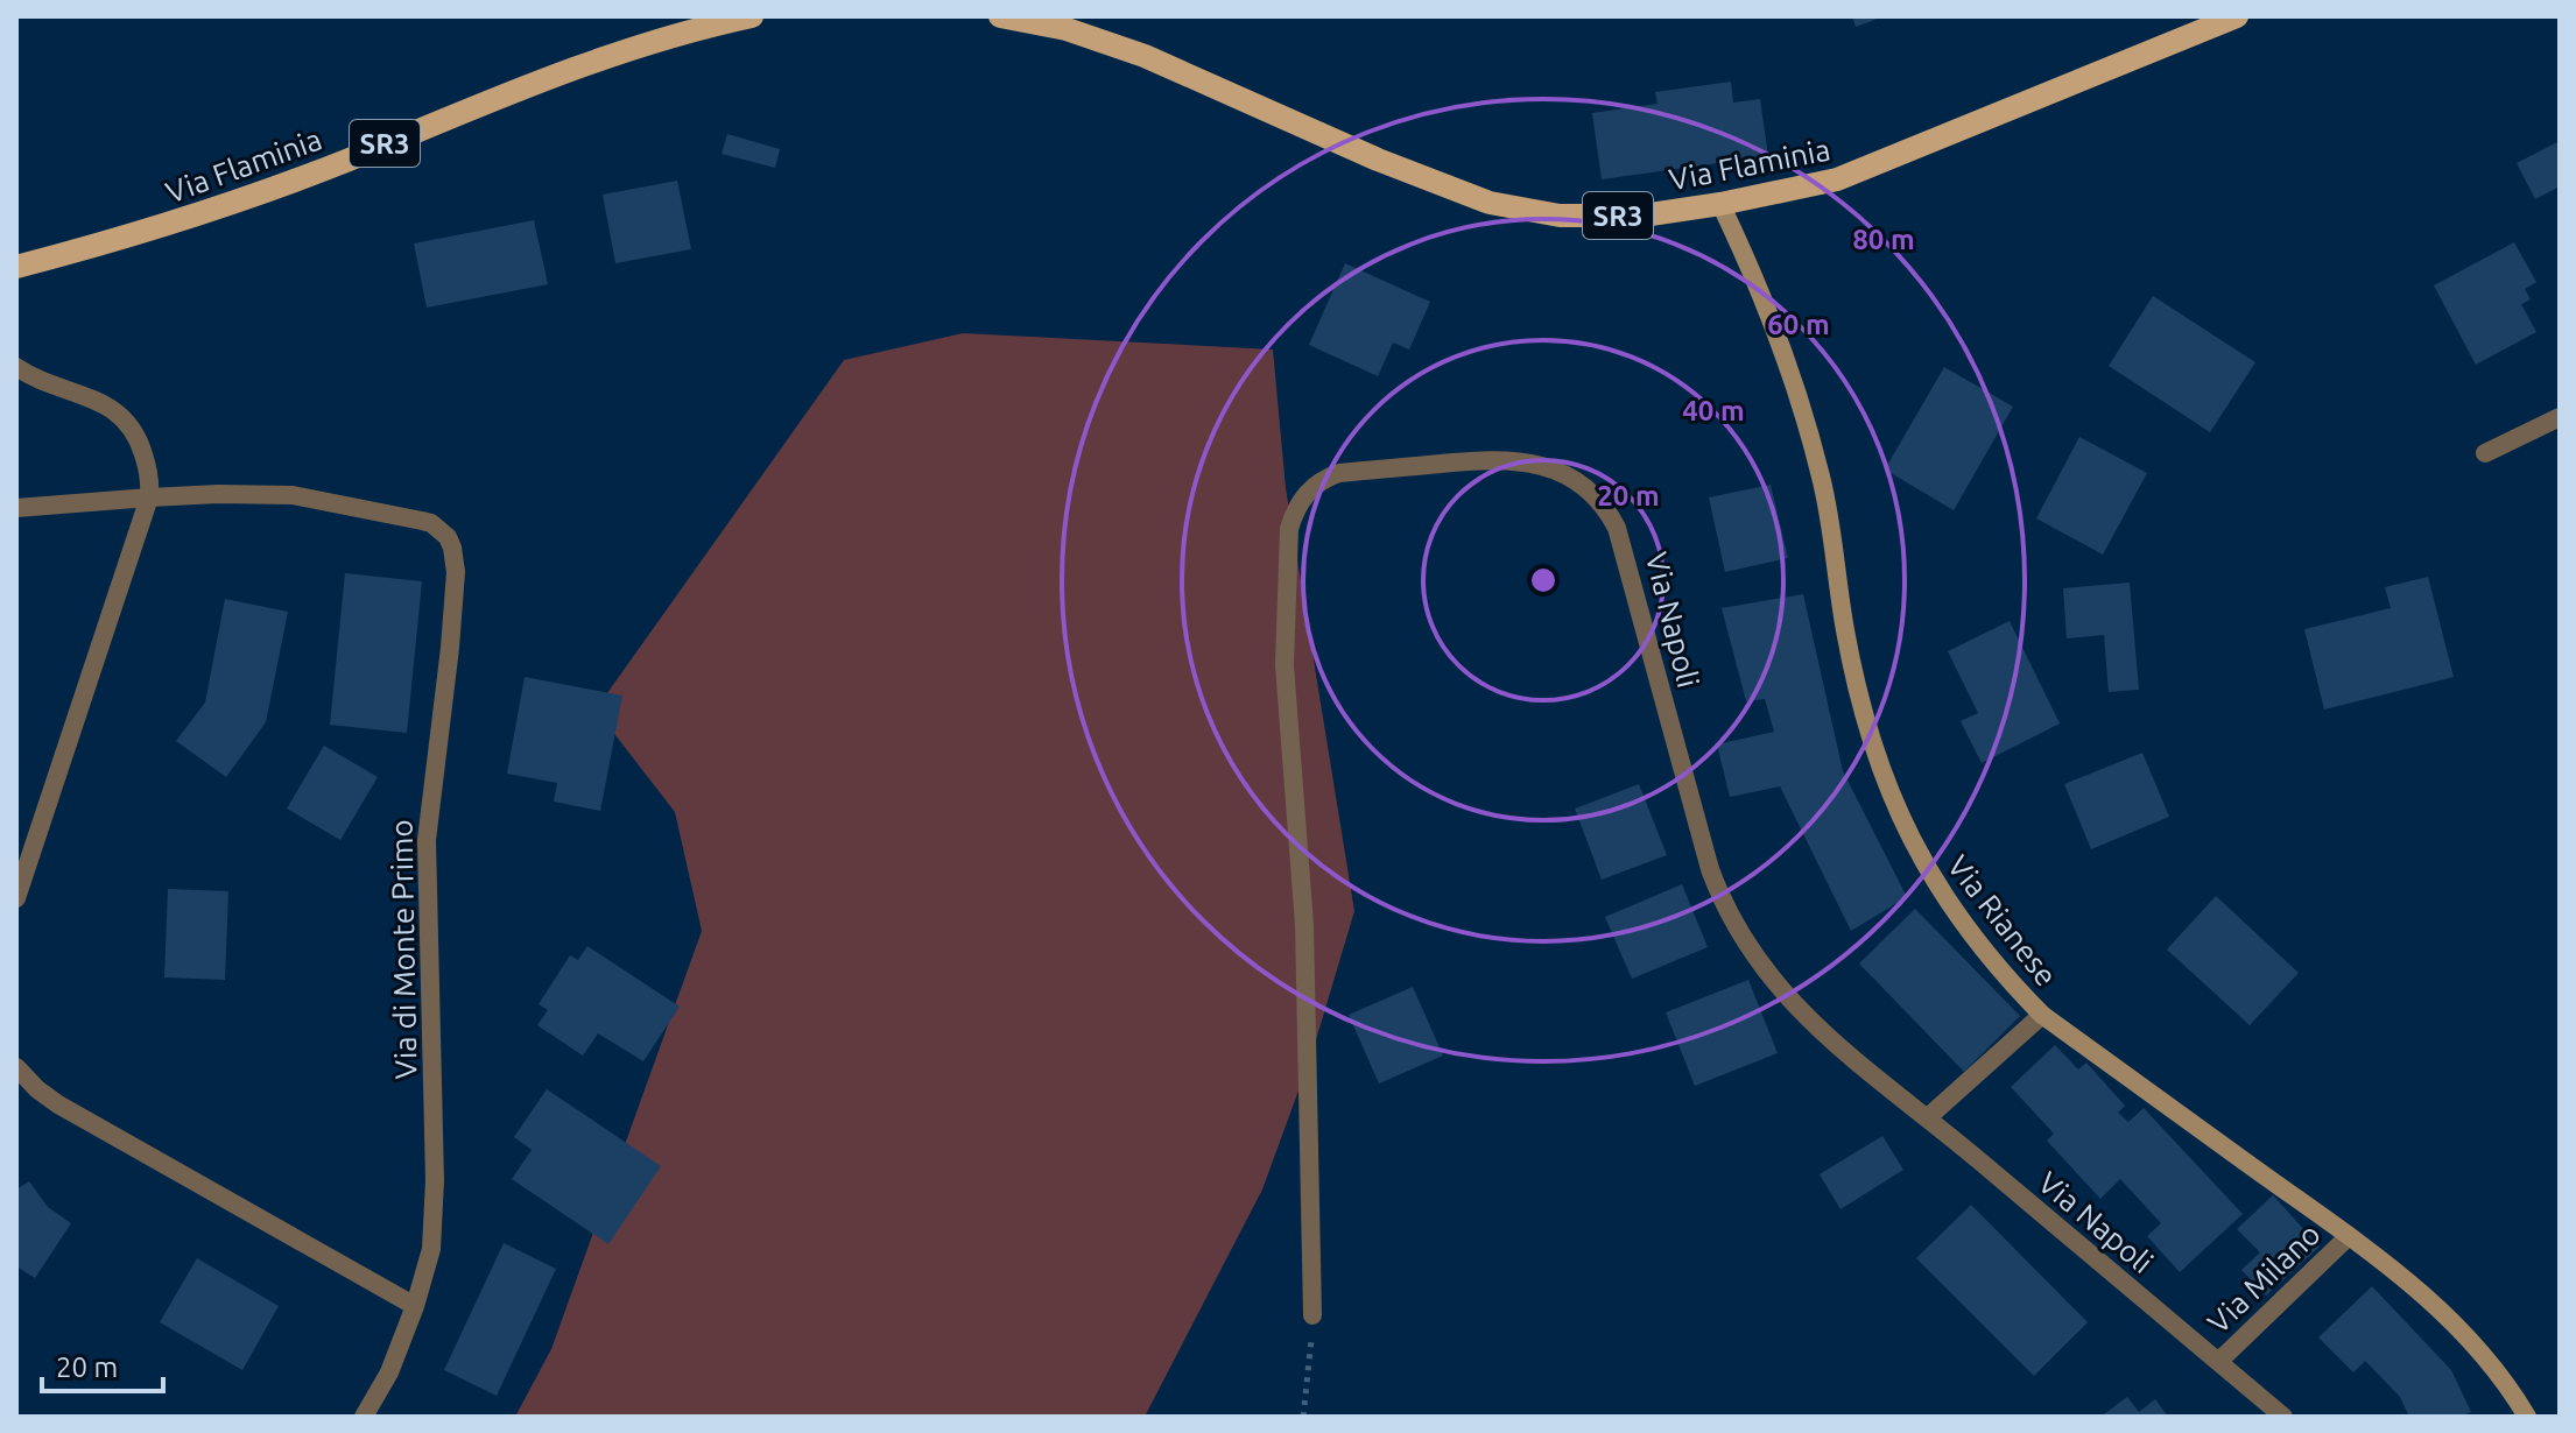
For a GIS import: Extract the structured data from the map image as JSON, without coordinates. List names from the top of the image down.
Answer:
{
  "streets": {
    "main road": ["SR3", "Via Flaminia", "Via Rianese"],
    "street": ["Via Napoli", "Via di Monte Primo", "Via Milano"]
  },
  "crossings": [
    ["Via Flaminia", "Via Rianese"],
    ["Via Napoli", "Via Milano"],
    ["Via Rianese", "Via Milano"]
  ],
  "scale_bar": "20 m",
  "rings": [
    "80 m",
    "60 m",
    "40 m",
    "20 m"
  ]
}
